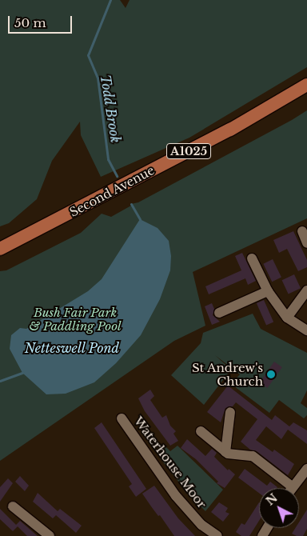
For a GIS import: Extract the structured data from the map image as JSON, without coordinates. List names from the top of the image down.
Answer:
{
  "streets": {
    "main road": ["A1025", "Second Avenue"],
    "street": ["Waterhouse Moor"]
  },
  "water": ["Todd Brook", "Netteswell Pond"],
  "parks": ["Bush Fair Park & Paddling Pool"],
  "places": ["St Andrew's Church"],
  "scale_bar": "50 m",
  "north": "top left"
}
